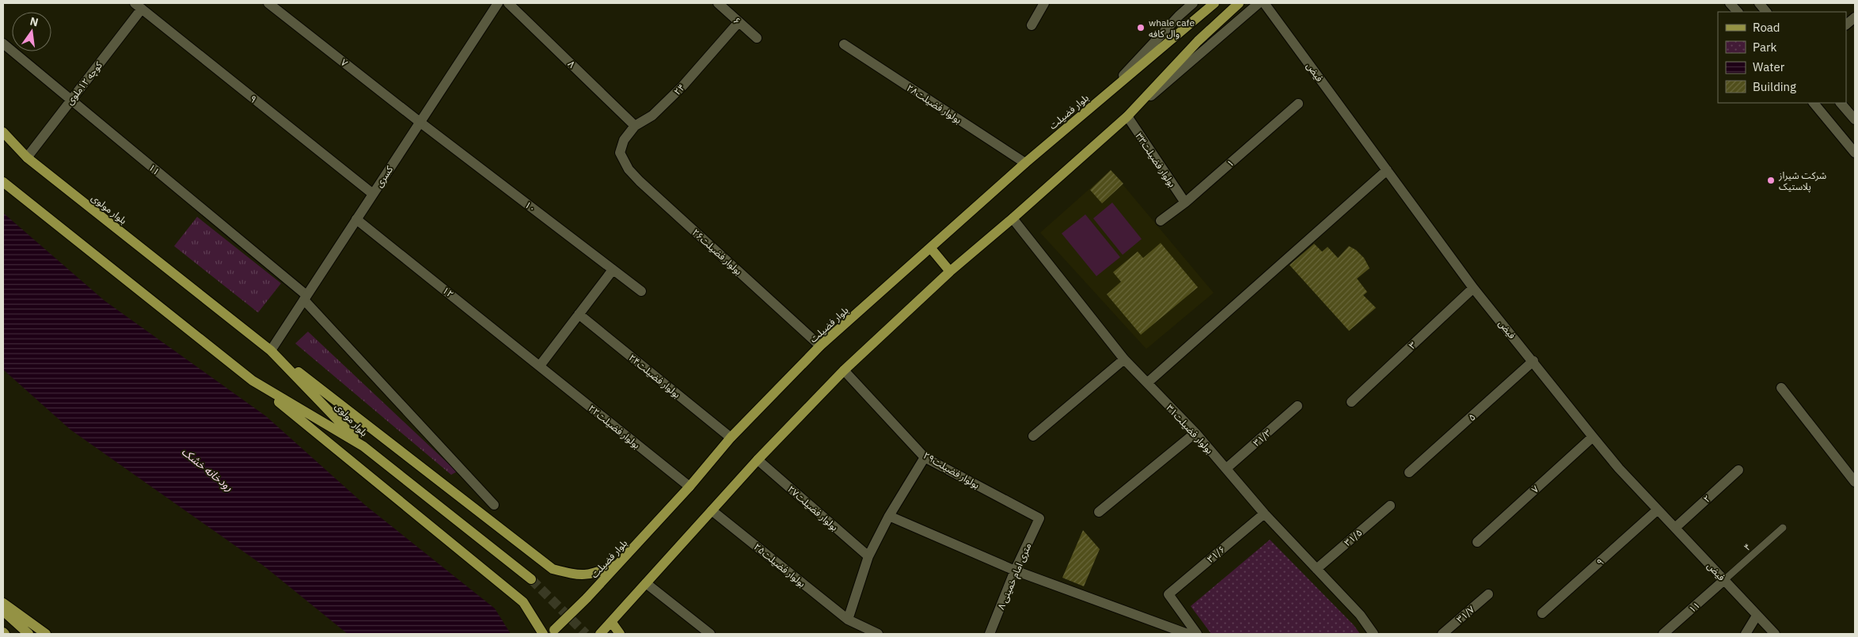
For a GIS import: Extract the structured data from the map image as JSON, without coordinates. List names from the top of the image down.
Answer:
{
  "streets": {
    "main road": ["بلوار فضیلت", "بلوار مولوی"],
    "street": [
      "۶",
      "۷",
      "۸",
      "فیض",
      "کوچه ۱۲ملوی",
      "۲۴",
      "۹",
      "بولوار فضیلت۲۸",
      "بولوار فضیلت۳۳",
      "۱",
      "۱۱",
      "کسری",
      "۱۰",
      "بولوار فضیلت۲۶",
      "۱۲",
      "۳",
      "بولوار فضیلت۲۴",
      "۵",
      "بولوار فضیلت۲۲",
      "بولوار فضیلت۳۱",
      "۳۱/۳",
      "بولوار فضیلت۲۹",
      "۲",
      "بولوار فضیلت۲۷",
      "۳۱/۵",
      "۳۱/۶",
      "بولوار فضیلت۲۵",
      "۸ متری امام خمینی",
      "۳۱/۷"
    ],
    "lane": ["۴"]
  },
  "crossings": [
    ["۶", "۲۴"],
    ["۷", "فیض"],
    ["۷", "کسری"],
    ["۷", "۱۰"],
    ["۸", "۲۴"],
    ["فیض", "۹"],
    ["فیض", "۱۱"],
    ["فیض", "۳"],
    ["فیض", "۵"],
    ["فیض", "۲"],
    ["فیض", "۴"],
    ["کوچه ۱۲ملوی", "۹"],
    ["کوچه ۱۲ملوی", "۱۱"],
    ["کوچه ۱۲ملوی", "بلوار مولوی"],
    ["۲۴", "بولوار فضیلت۲۶"],
    ["۹", "کسری"],
    ["بولوار فضیلت۲۸", "بلوار فضیلت"],
    ["بلوار فضیلت", "بولوار فضیلت۲۶"],
    ["بلوار فضیلت", "بولوار فضیلت۲۴"],
    ["بلوار فضیلت", "بولوار فضیلت۲۲"],
    ["بولوار فضیلت۳۳", "۱"],
    ["۱۱", "کسری"],
    ["۱۱", "۴"],
    ["کسری", "۱۰"],
    ["کسری", "بلوار مولوی"],
    ["کسری", "۱۲"],
    ["۱۲", "بولوار فضیلت۲۲"],
    ["بولوار فضیلت۳۱", "۳۱/۳"],
    ["بولوار فضیلت۳۱", "۳۱/۵"],
    ["بولوار فضیلت۳۱", "۳۱/۶"],
    ["بولوار فضیلت۲۹", "۸ متری امام خمینی"]
  ],
  "water": ["رودخانه خشک"],
  "places": ["whale cafe وال کافه", "شرکت شیراز پلاستیک"],
  "legend": [
    "Road",
    "Park",
    "Water",
    "Building"
  ],
  "north": "top"
}
